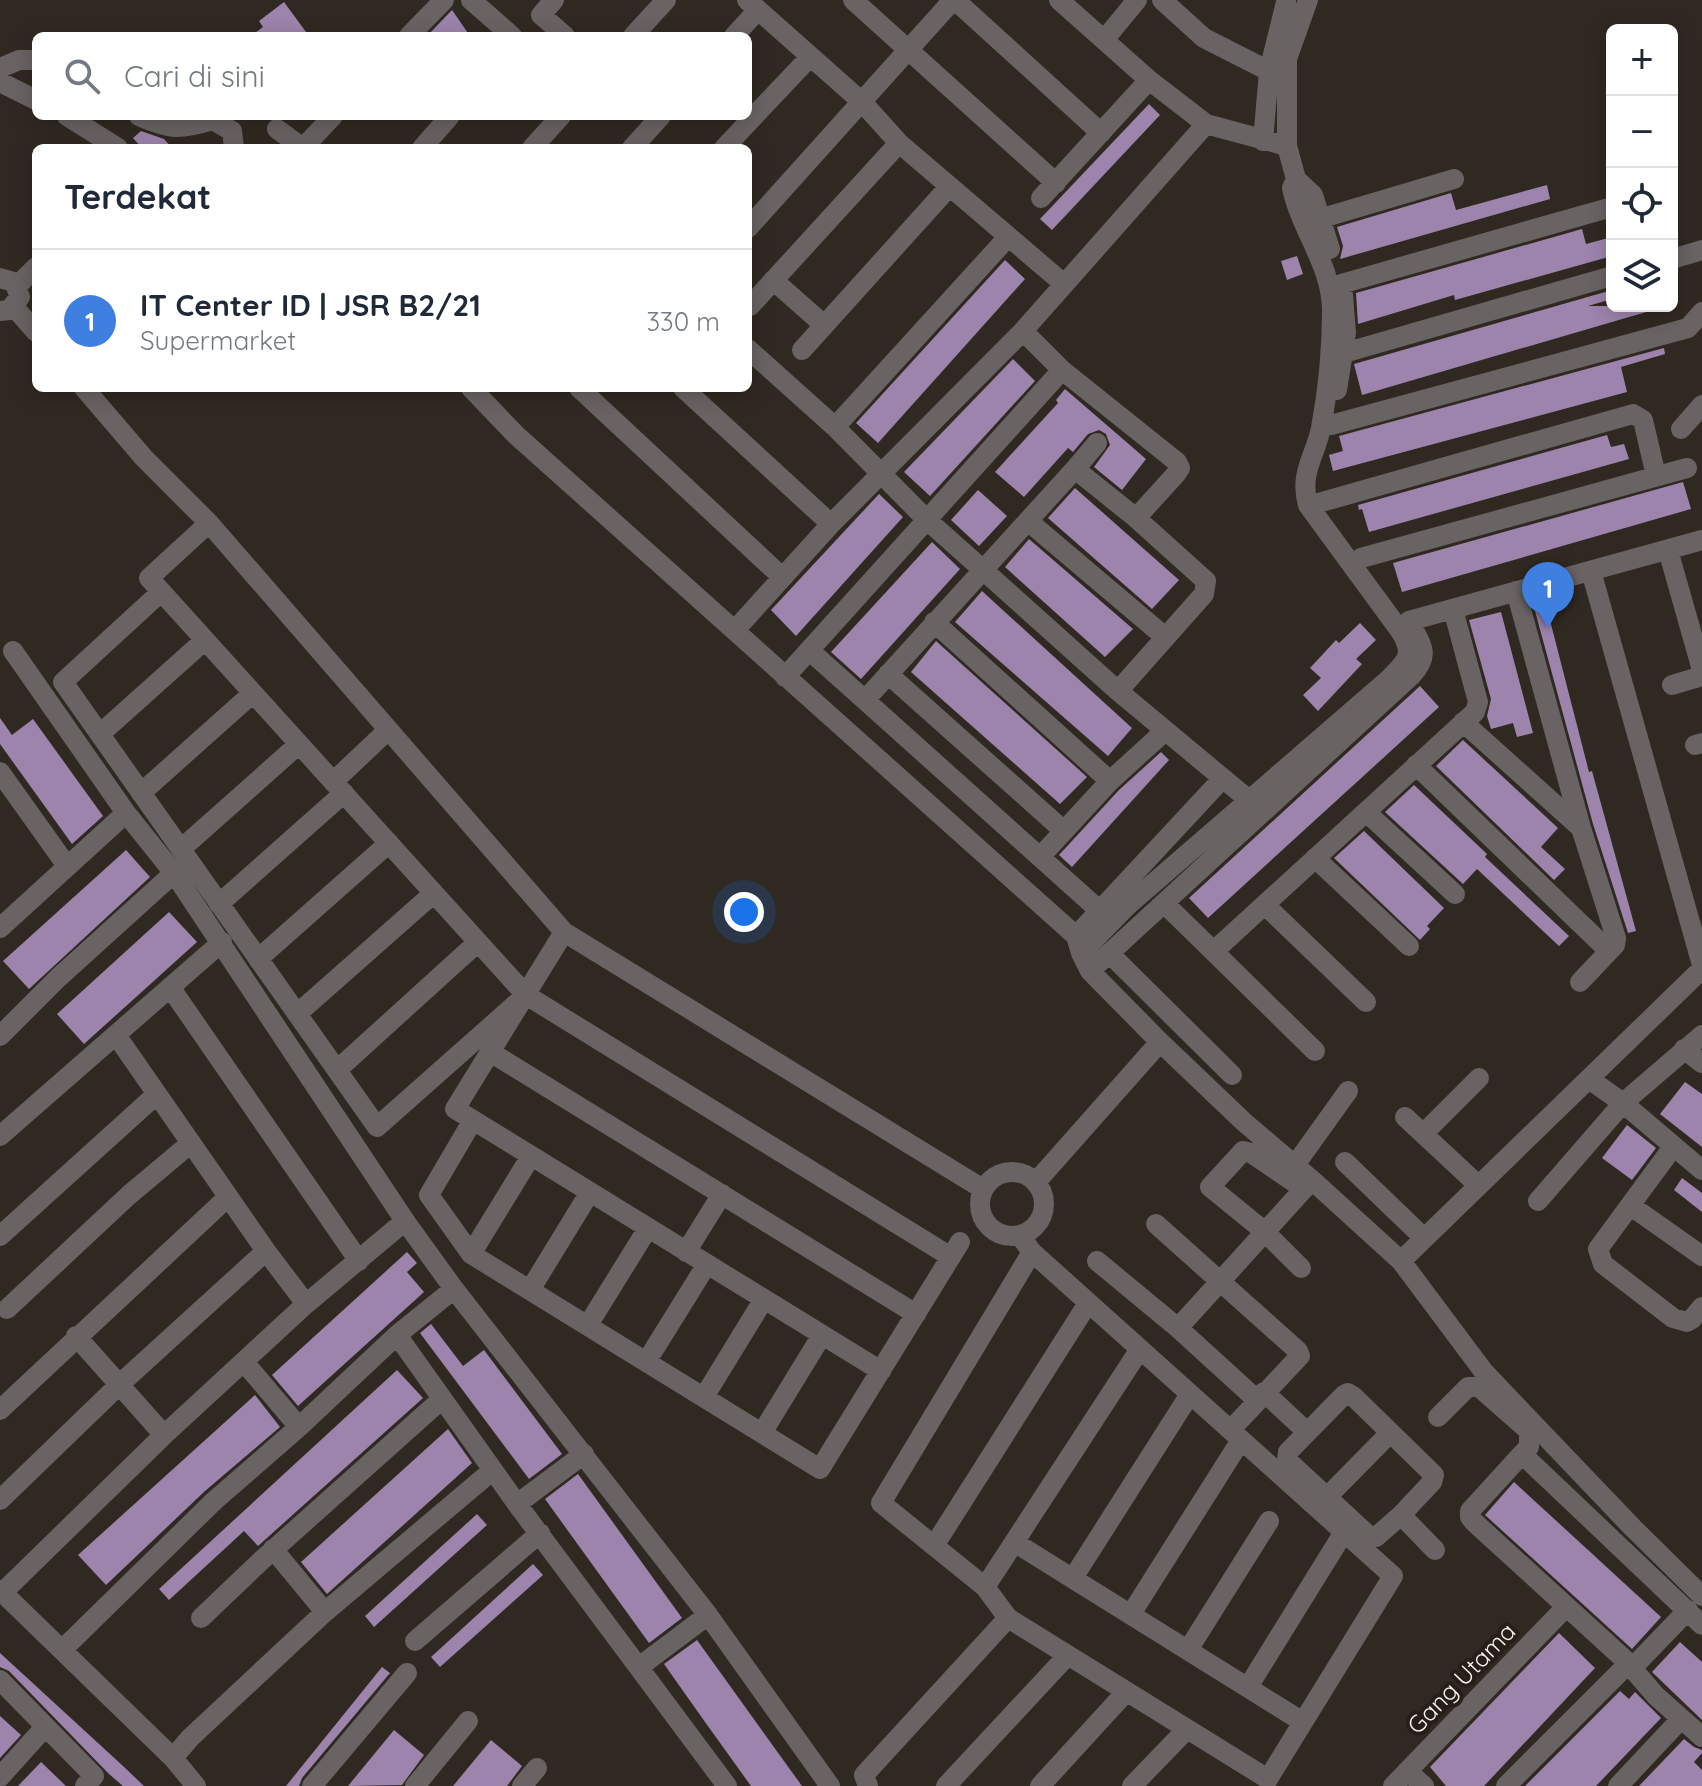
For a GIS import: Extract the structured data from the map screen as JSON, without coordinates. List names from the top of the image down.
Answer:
{
  "streets": {
    "street": ["Gang Utama"]
  },
  "page": {
    "map_buttons": ["+", "−"],
    "search": "Cari di sini",
    "heading": "Terdekat",
    "list": [
      {
        "mark": "1",
        "name": "IT Center ID | JSR B2/21",
        "note": "Supermarket",
        "value": "330 m"
      }
    ],
    "pins": "1"
  }
}
